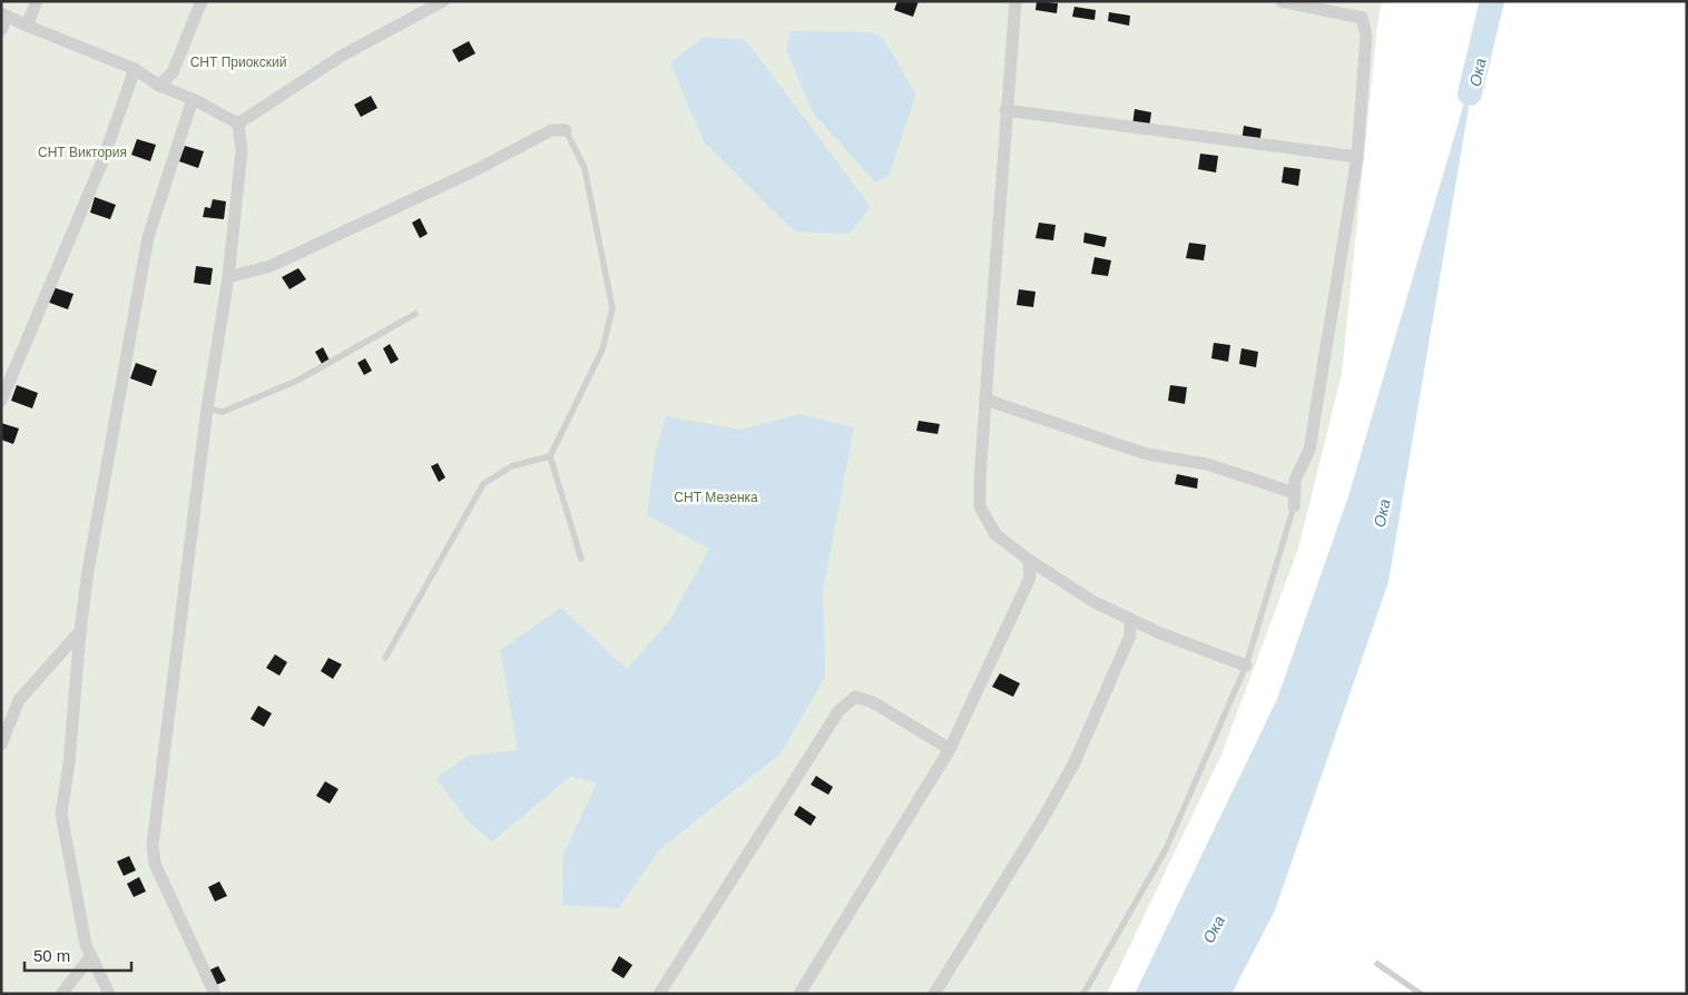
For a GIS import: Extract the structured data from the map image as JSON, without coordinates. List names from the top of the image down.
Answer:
{
  "water": ["Ока"],
  "parks": ["СНТ Приокский", "СНТ Виктория", "СНТ Мезенка"],
  "scale_bar": "50 m"
}
